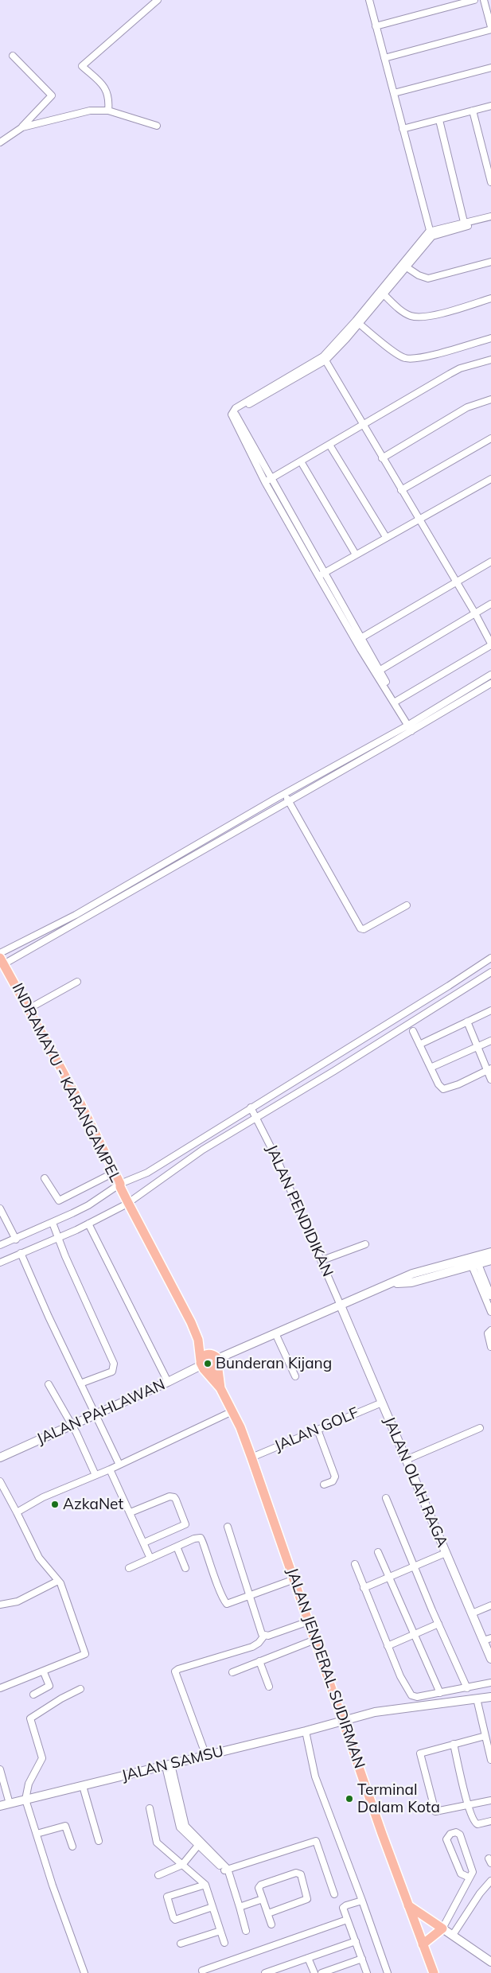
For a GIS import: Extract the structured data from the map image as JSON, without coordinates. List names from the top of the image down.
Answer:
{
  "streets": {
    "main road": ["INDRAMAYU - KARANGAMPEL", "JALAN JENDERAL SUDIRMAN"],
    "street": [
      "JALAN PENDIDIKAN",
      "JALAN PAHLAWAN",
      "JALAN GOLF",
      "JALAN OLAH RAGA",
      "JALAN SAMSU"
    ]
  },
  "crossings": [
    ["JALAN PENDIDIKAN", "JALAN OLAH RAGA"],
    ["JALAN GOLF", "JALAN OLAH RAGA"],
    ["JALAN GOLF", "JALAN JENDERAL SUDIRMAN"],
    ["JALAN JENDERAL SUDIRMAN", "JALAN SAMSU"]
  ],
  "places": ["Bunderan Kijang", "AzkaNet", "Terminal Dalam Kota"]
}
